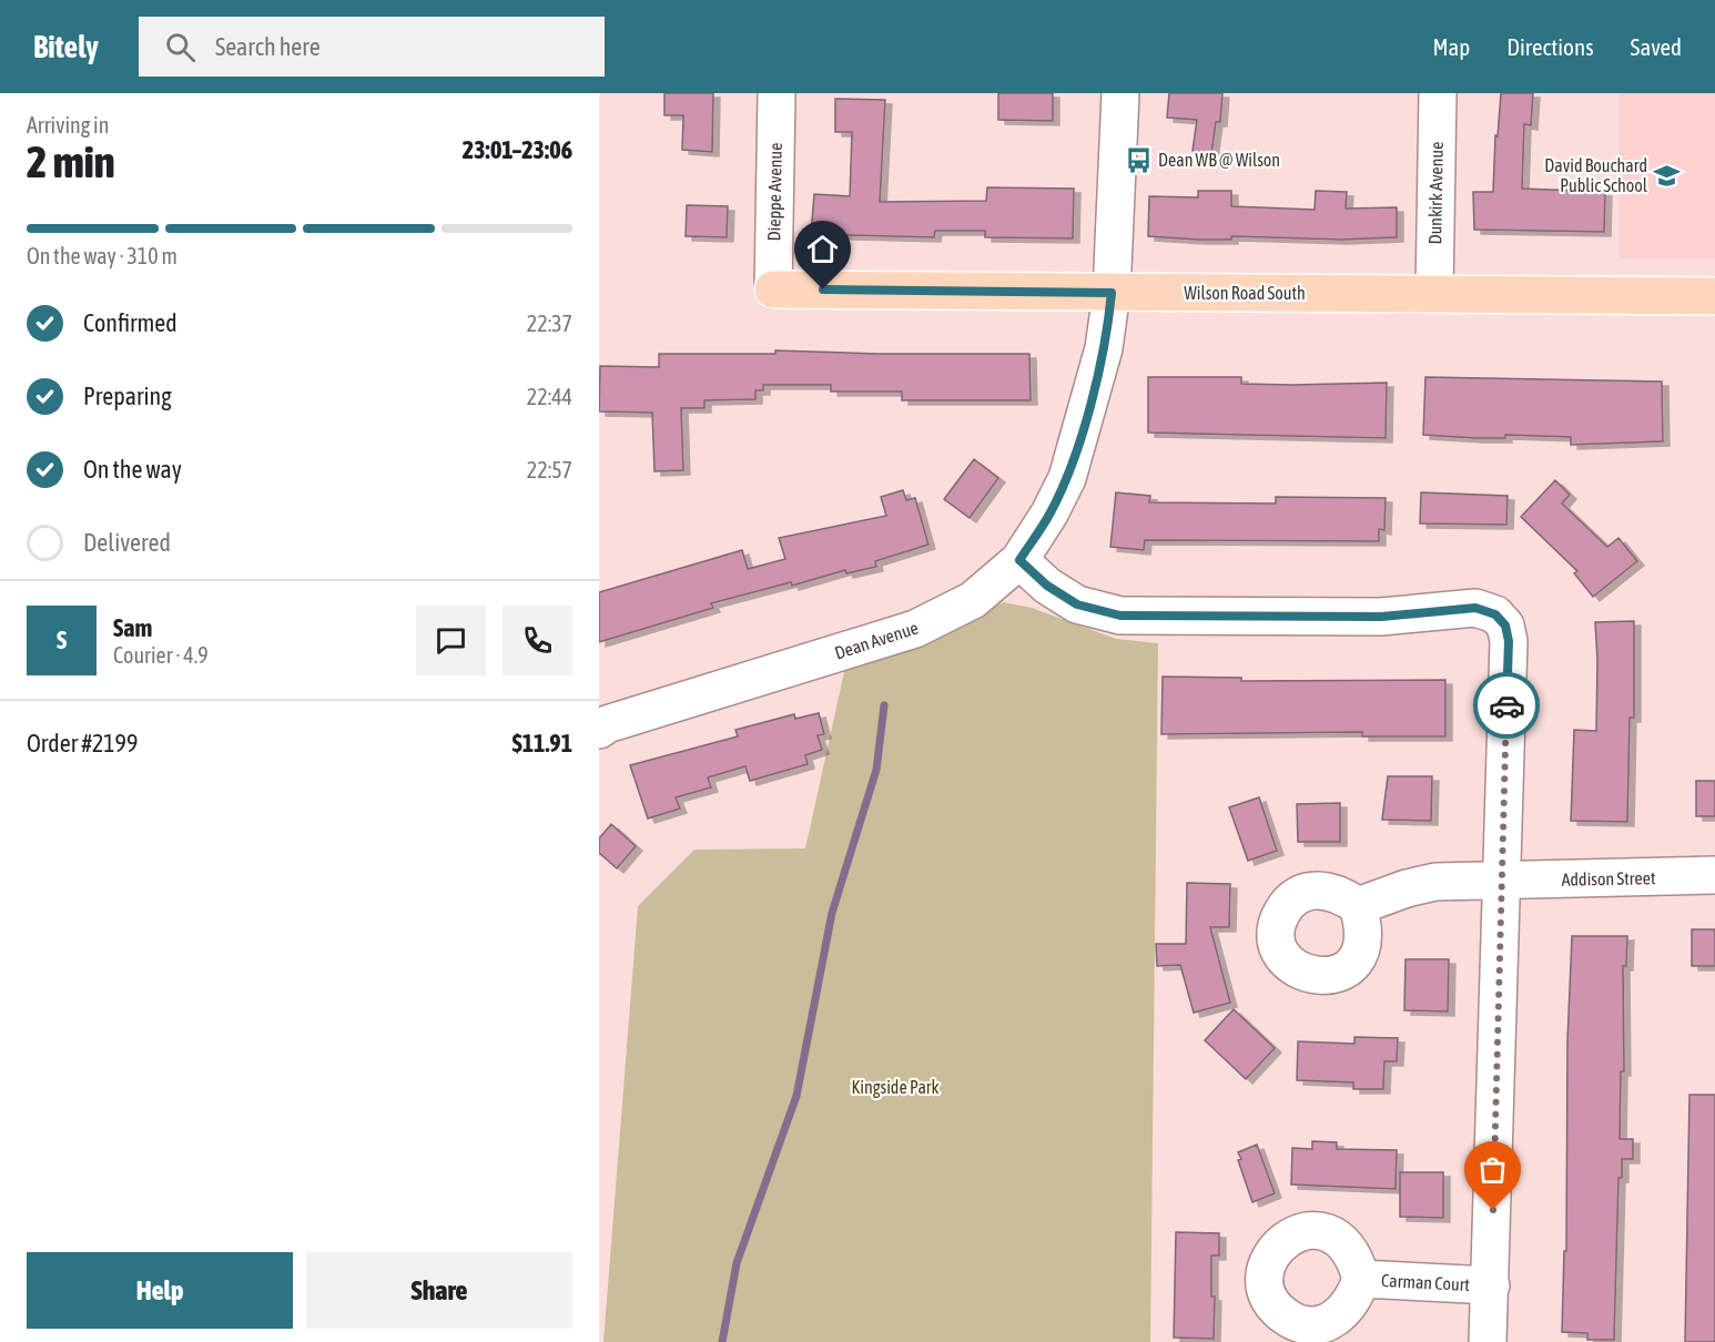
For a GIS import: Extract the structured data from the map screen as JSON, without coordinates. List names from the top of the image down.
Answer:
{
  "streets": {
    "main road": ["Wilson Road South"],
    "street": [
      "Dieppe Avenue",
      "Dunkirk Avenue",
      "Dean Avenue",
      "Addison Street",
      "Carman Court"
    ]
  },
  "crossings": [
    ["Dieppe Avenue", "Wilson Road South"],
    ["Dunkirk Avenue", "Wilson Road South"],
    ["Wilson Road South", "Dean Avenue"]
  ],
  "parks": ["Kingside Park"],
  "places": {
    "bus stop": ["Dean WB @ Wilson"],
    "school or university": ["David Bouchard Public School"]
  },
  "page": {
    "header": "Bitely",
    "search": "Search here",
    "nav": ["Map", "Directions", "Saved"],
    "heading": ["2 min", "Arriving in", "23:01–23:06"],
    "panel": [
      "Sam",
      "Courier · 4.9",
      "Order #2199",
      "$11.91"
    ],
    "bar": "On the way · 310 m",
    "list": [
      ["Confirmed", "22:37"],
      ["Preparing", "22:44"],
      ["On the way", "22:57"],
      "Delivered"
    ],
    "round": "S",
    "buttons": ["Help", "Share"]
  }
}
